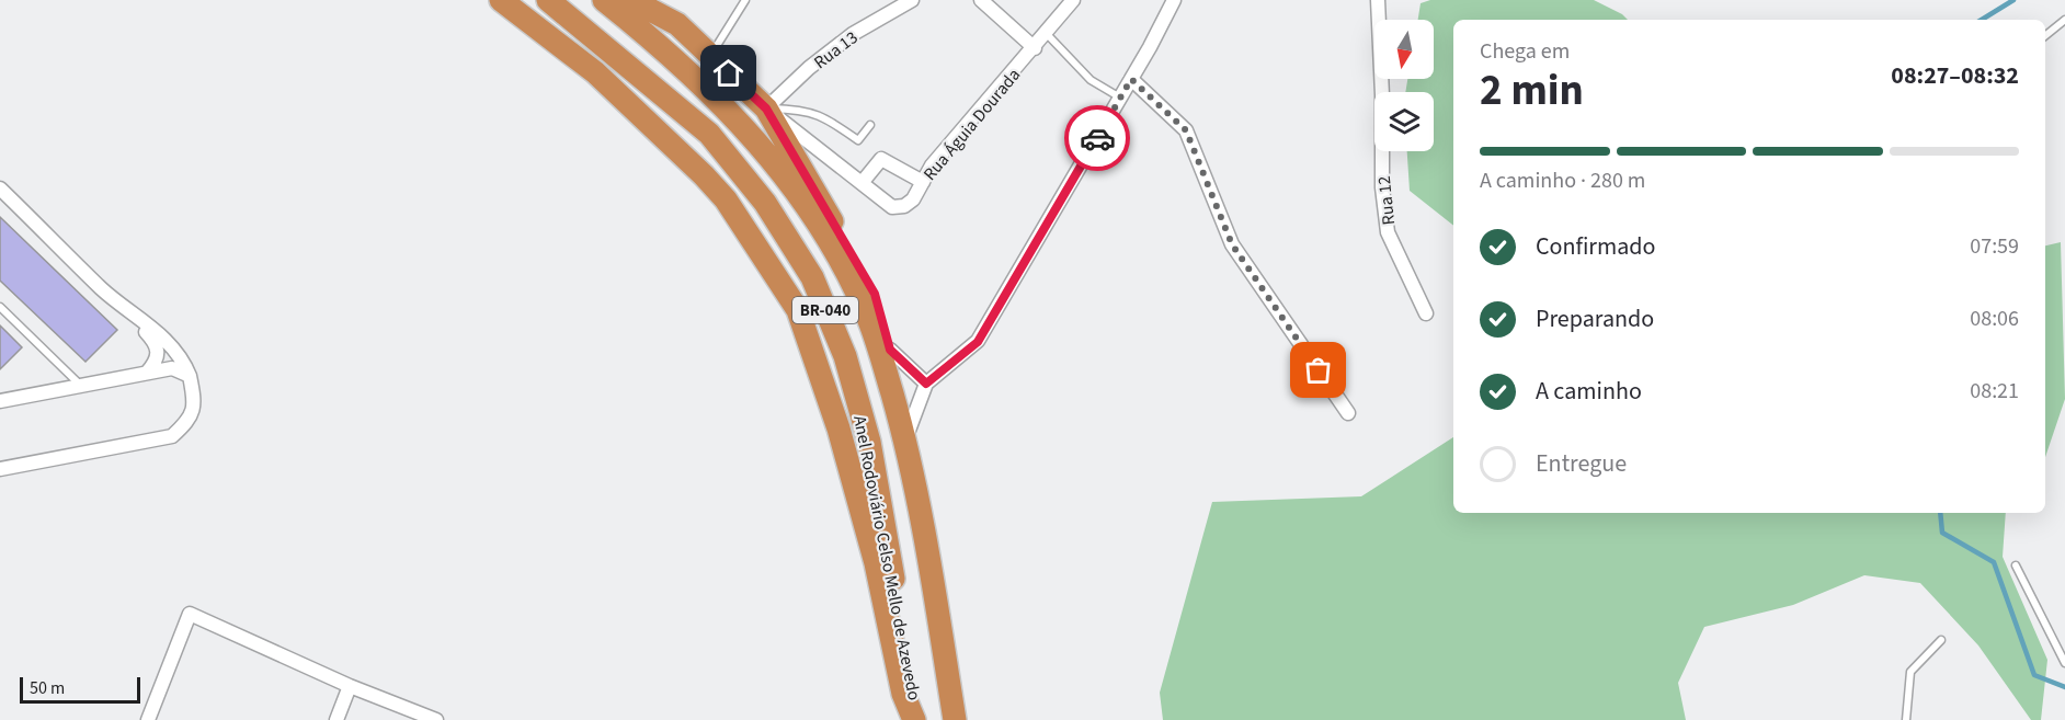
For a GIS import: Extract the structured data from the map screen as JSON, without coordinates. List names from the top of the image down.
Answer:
{
  "streets": {
    "highway": ["BR-040", "Anel Rodoviário Celso Mello de Azevedo"],
    "street": ["Rua 13", "Rua Águia Dourada", "Rua 12"]
  },
  "crossings": [
    ["Rua 13", "Rua Águia Dourada"]
  ],
  "scale_bar": "50 m",
  "north": "bottom",
  "page": {
    "heading": ["2 min", "Chega em", "08:27–08:32"],
    "bar": "A caminho · 280 m",
    "list": [
      ["Confirmado", "07:59"],
      ["Preparando", "08:06"],
      ["A caminho", "08:21"],
      "Entregue"
    ],
    "scale": "50 m"
  }
}
